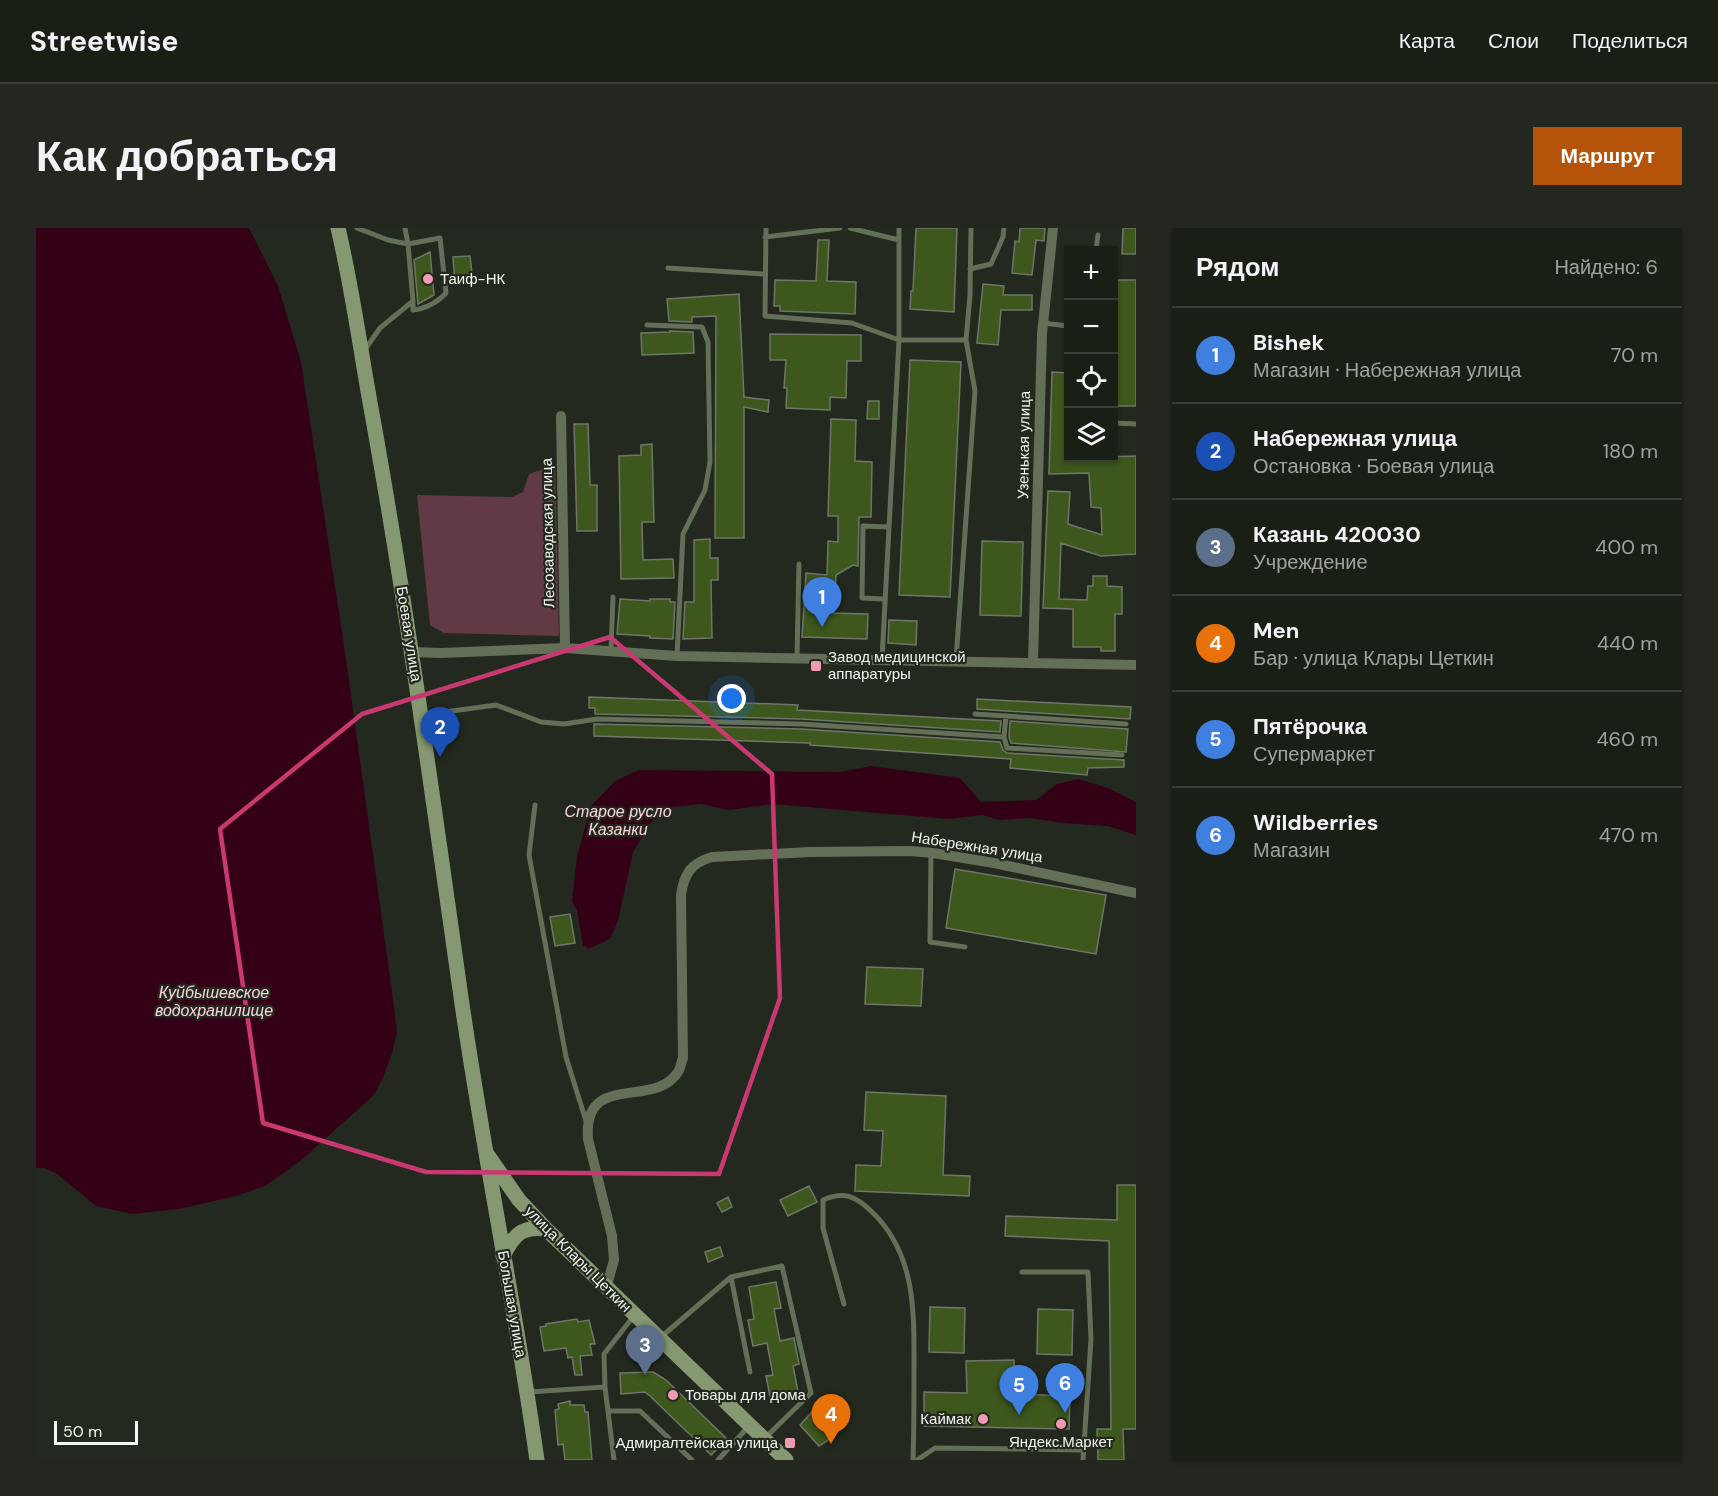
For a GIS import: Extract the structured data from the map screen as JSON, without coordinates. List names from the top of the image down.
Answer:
{
  "streets": {
    "main road": ["Боевая улица", "улица Клары Цеткин", "Большая улица"],
    "street": ["Узенькая улица", "Лесозаводская улица", "Набережная улица"]
  },
  "crossings": [
    ["Боевая улица", "улица Клары Цеткин"],
    ["Боевая улица", "Большая улица"],
    ["улица Клары Цеткин", "Большая улица"]
  ],
  "water": ["Старое русло Казанки", "Куйбышевское водохранилище"],
  "places": {
    "other": [
      "Таиф-НК",
      "Товары для дома",
      "Каймак",
      "Яндекс.Маркет"
    ],
    "transit": ["Завод медицинской аппаратуры", "Адмиралтейская улица"]
  },
  "scale_bar": "50 m",
  "page": {
    "header": "Streetwise",
    "nav": ["Карта", "Слои", "Поделиться"],
    "buttons": "Маршрут",
    "title": "Как добраться",
    "heading": ["Рядом", "Найдено: 6"],
    "map_buttons": ["+", "−"],
    "list": [
      {
        "mark": "1",
        "name": "Bishek",
        "note": "Магазин · Набережная улица",
        "value": "70 m"
      },
      {
        "mark": "2",
        "name": "Набережная улица",
        "note": "Остановка · Боевая улица",
        "value": "180 m"
      },
      {
        "mark": "3",
        "name": "Казань 420030",
        "note": "Учреждение",
        "value": "400 m"
      },
      {
        "mark": "4",
        "name": "Men",
        "note": "Бар · улица Клары Цеткин",
        "value": "440 m"
      },
      {
        "mark": "5",
        "name": "Пятёрочка",
        "note": "Супермаркет",
        "value": "460 m"
      },
      {
        "mark": "6",
        "name": "Wildberries",
        "note": "Магазин",
        "value": "470 m"
      }
    ],
    "pins": [
      "1",
      "2",
      "3",
      "6",
      "5",
      "4"
    ],
    "scale": "50 m"
  }
}
